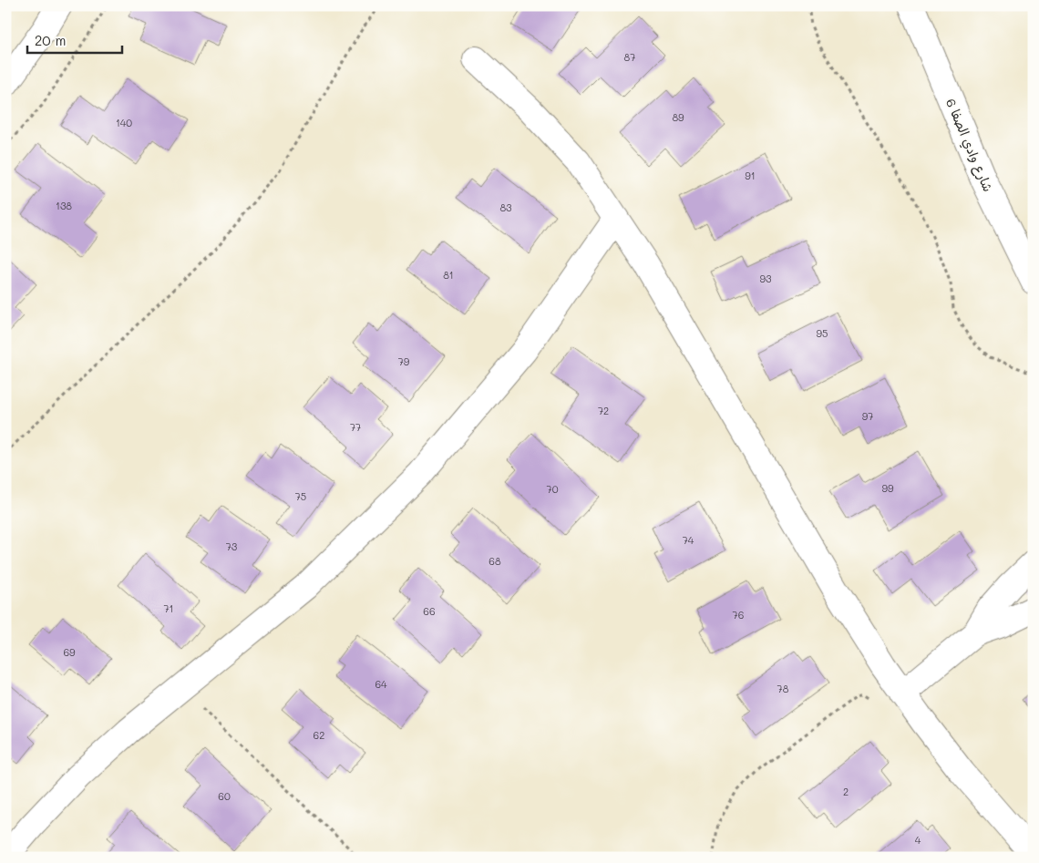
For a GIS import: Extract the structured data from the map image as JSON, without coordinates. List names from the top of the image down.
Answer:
{
  "streets": {
    "street": ["شارع وادي الصفا 6"]
  },
  "house_numbers": [
    "87",
    "89",
    "140",
    "91",
    "138",
    "83",
    "81",
    "93",
    "95",
    "79",
    "72",
    "97",
    "77",
    "99",
    "70",
    "75",
    "74",
    "73",
    "68",
    "71",
    "66",
    "76",
    "69",
    "64",
    "78",
    "62",
    "2",
    "60",
    "4"
  ],
  "scale_bar": "20 m"
}
